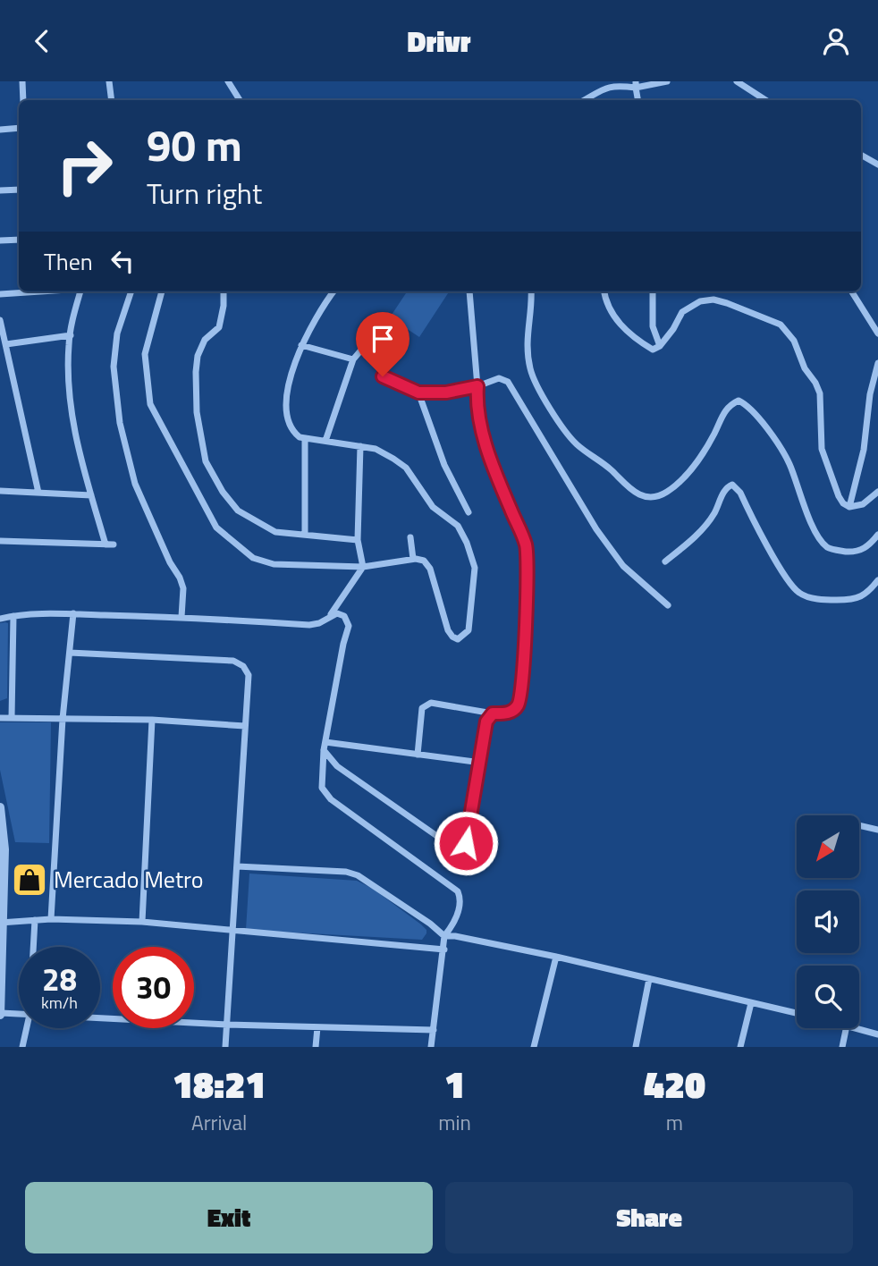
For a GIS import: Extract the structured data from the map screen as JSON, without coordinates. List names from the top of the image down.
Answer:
{
  "places": {
    "shop": ["Mercado Metro"]
  },
  "north": "bottom left",
  "page": {
    "header": "Drivr",
    "turn": ["90 m", "Turn right"],
    "then": "Then",
    "speed": "28 km/h",
    "limit": "30",
    "eta": [
      "18:21",
      "Arrival",
      "1",
      "min",
      "420",
      "m"
    ],
    "buttons": ["Exit", "Share"]
  }
}
